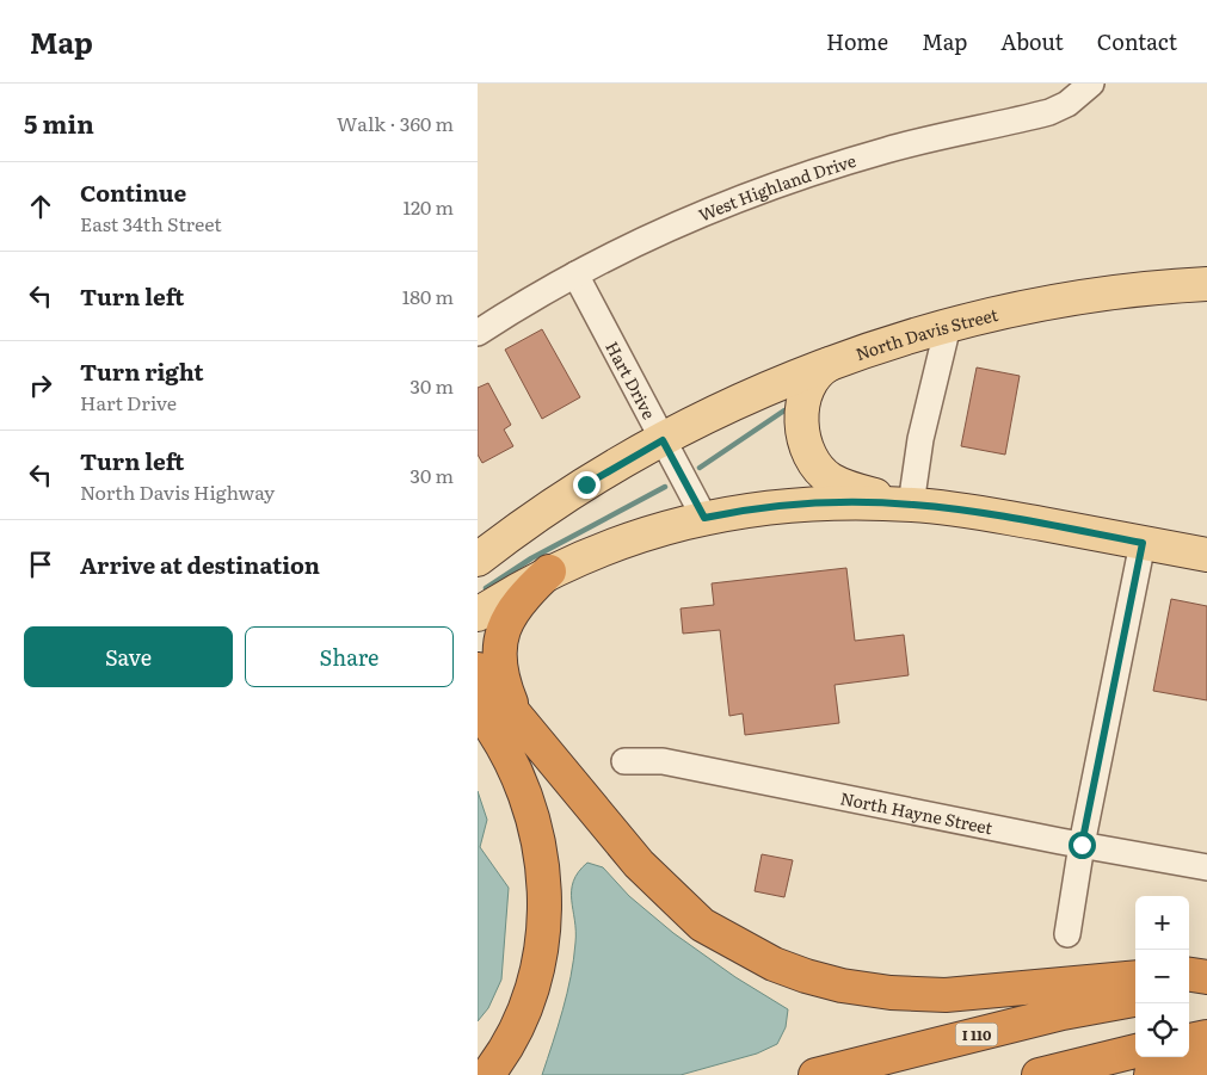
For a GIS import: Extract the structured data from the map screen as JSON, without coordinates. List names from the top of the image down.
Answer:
{
  "streets": {
    "highway": ["I 110"],
    "main road": ["North Davis Street"],
    "street": ["West Highland Drive", "Hart Drive", "North Hayne Street"]
  },
  "crossings": [
    ["West Highland Drive", "Hart Drive"],
    ["North Davis Street", "Hart Drive"]
  ],
  "page": {
    "header": "Map",
    "nav": [
      "Home",
      "Map",
      "About",
      "Contact"
    ],
    "heading": ["5 min", "Walk · 360 m"],
    "list": [
      ["Continue", "East 34th Street", "120 m"],
      ["Turn left", "180 m"],
      ["Turn right", "Hart Drive", "30 m"],
      ["Turn left", "North Davis Highway", "30 m"],
      "Arrive at destination"
    ],
    "buttons": ["Save", "Share"],
    "map_buttons": ["+", "−"]
  }
}
